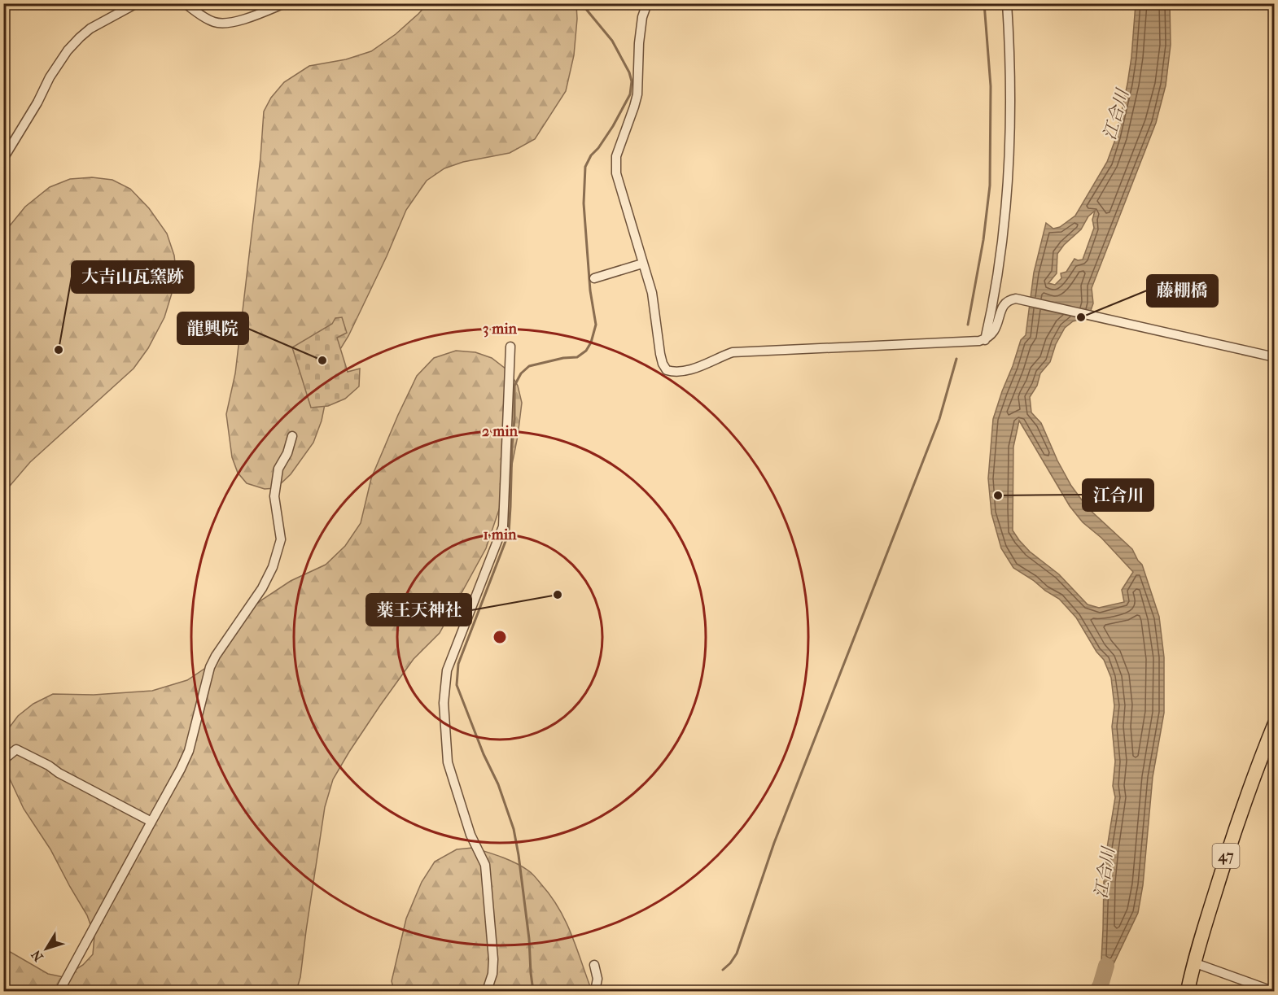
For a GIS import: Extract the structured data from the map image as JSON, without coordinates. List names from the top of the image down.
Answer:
{
  "streets": {
    "highway": ["47"]
  },
  "water": ["江合川"],
  "places": [
    "藤棚橋",
    "大吉山瓦窯跡",
    "龍興院",
    "江合川",
    "薬王天神社"
  ],
  "north": "bottom left",
  "rings": ["3 min", "2 min", "1 min"]
}
